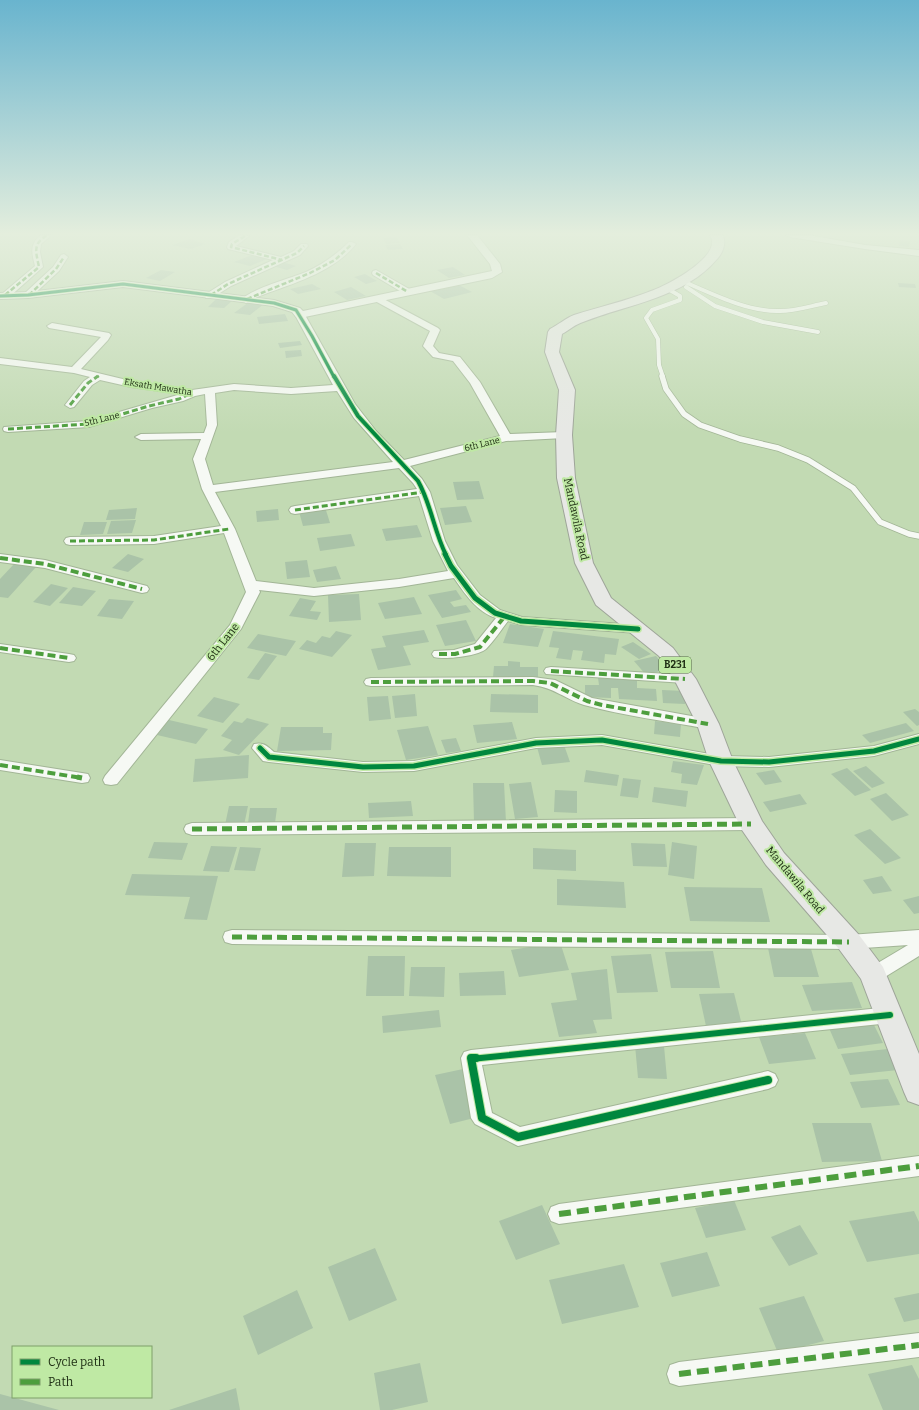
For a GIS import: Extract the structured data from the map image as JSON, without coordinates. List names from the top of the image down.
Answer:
{
  "streets": {
    "main road": ["Mandawila Road", "B231"],
    "street": ["Eksath Mawatha", "5th Lane", "6th Lane"]
  },
  "crossings": [
    ["Eksath Mawatha", "5th Lane"],
    ["6th Lane", "Mandawila Road"]
  ],
  "legend": ["Cycle path", "Path"]
}
